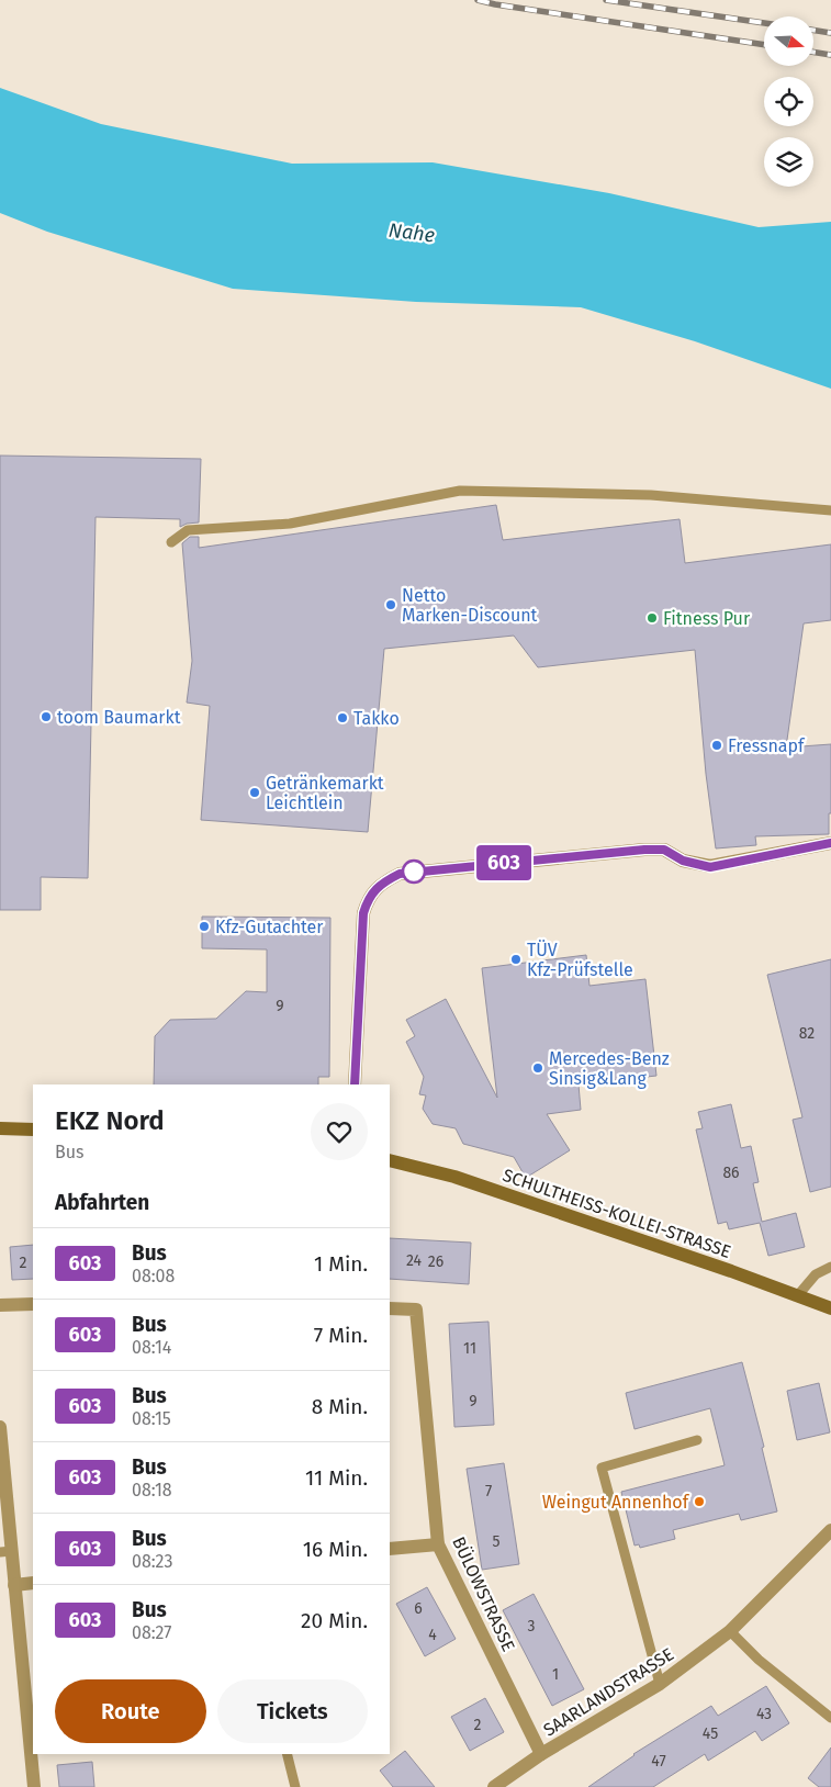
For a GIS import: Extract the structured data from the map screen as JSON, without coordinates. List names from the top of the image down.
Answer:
{
  "streets": {
    "main road": ["SCHULTHEISS-KOLLEI-STRASSE"],
    "street": ["BÜLOWSTRASSE", "SAARLANDSTRASSE"]
  },
  "crossings": [
    ["BÜLOWSTRASSE", "SAARLANDSTRASSE"]
  ],
  "water": ["Nahe"],
  "places": [
    "Netto Marken-Discount",
    "Fitness Pur",
    "toom Baumarkt",
    "Takko",
    "Fressnapf",
    "Getränkemarkt Leichtlein",
    "Kfz-Gutachter",
    "TÜV Kfz-Prüfstelle",
    "Mercedes-Benz Sinsig&Lang",
    "Weingut Annenhof"
  ],
  "lines": ["bus line 603"],
  "house_numbers": [
    "9",
    "82",
    "86",
    "24",
    "26",
    "2",
    "11",
    "9",
    "7",
    "5",
    "6",
    "3",
    "4",
    "1",
    "43",
    "2",
    "45",
    "47"
  ],
  "north": "right",
  "page": {
    "on_map": "603",
    "heading": [
      ["EKZ Nord", "Bus"],
      "Abfahrten"
    ],
    "list": [
      {
        "mark": "603",
        "name": "Bus",
        "note": "08:08",
        "value": "1 Min."
      },
      {
        "mark": "603",
        "name": "Bus",
        "note": "08:14",
        "value": "7 Min."
      },
      {
        "mark": "603",
        "name": "Bus",
        "note": "08:15",
        "value": "8 Min."
      },
      {
        "mark": "603",
        "name": "Bus",
        "note": "08:18",
        "value": "11 Min."
      },
      {
        "mark": "603",
        "name": "Bus",
        "note": "08:23",
        "value": "16 Min."
      },
      {
        "mark": "603",
        "name": "Bus",
        "note": "08:27",
        "value": "20 Min."
      }
    ],
    "buttons": ["Route", "Tickets"]
  }
}
